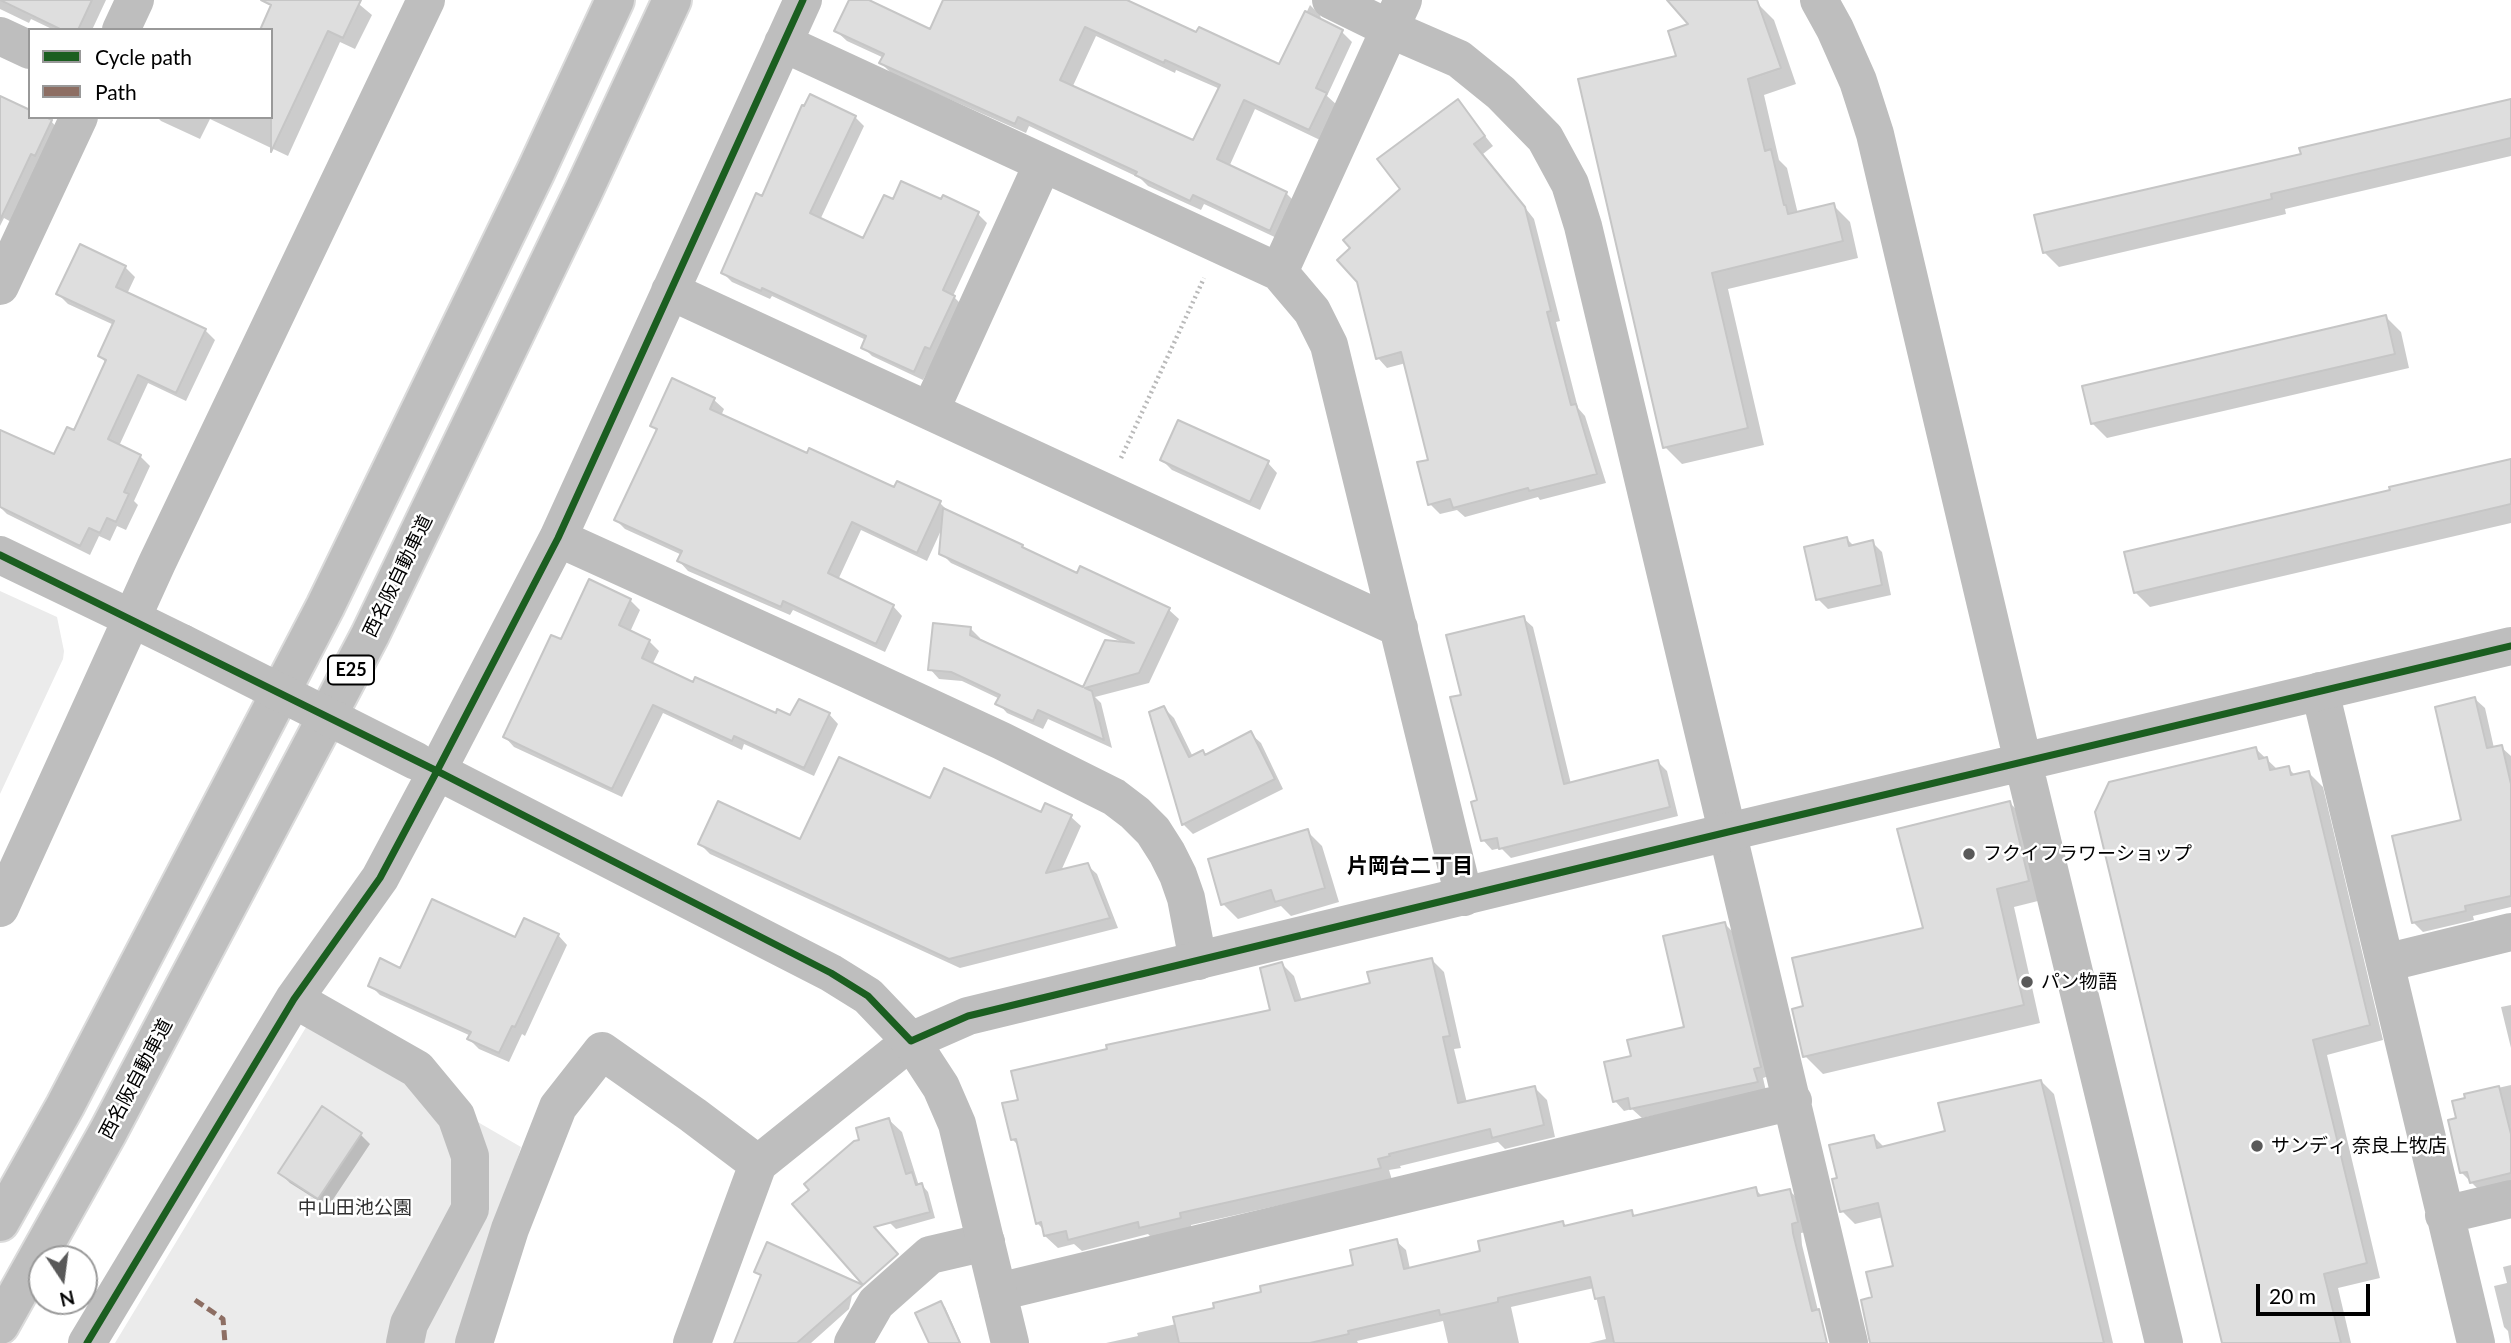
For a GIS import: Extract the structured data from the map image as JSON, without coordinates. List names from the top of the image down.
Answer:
{
  "streets": {
    "main road": ["西名阪自動車道", "E25"]
  },
  "districts": ["片岡台二丁目"],
  "parks": ["中山田池公園"],
  "places": ["フクイフラワーショップ", "パン物語", "サンディ 奈良上牧店"],
  "legend": ["Cycle path", "Path"],
  "scale_bar": "20 m",
  "north": "bottom"
}
